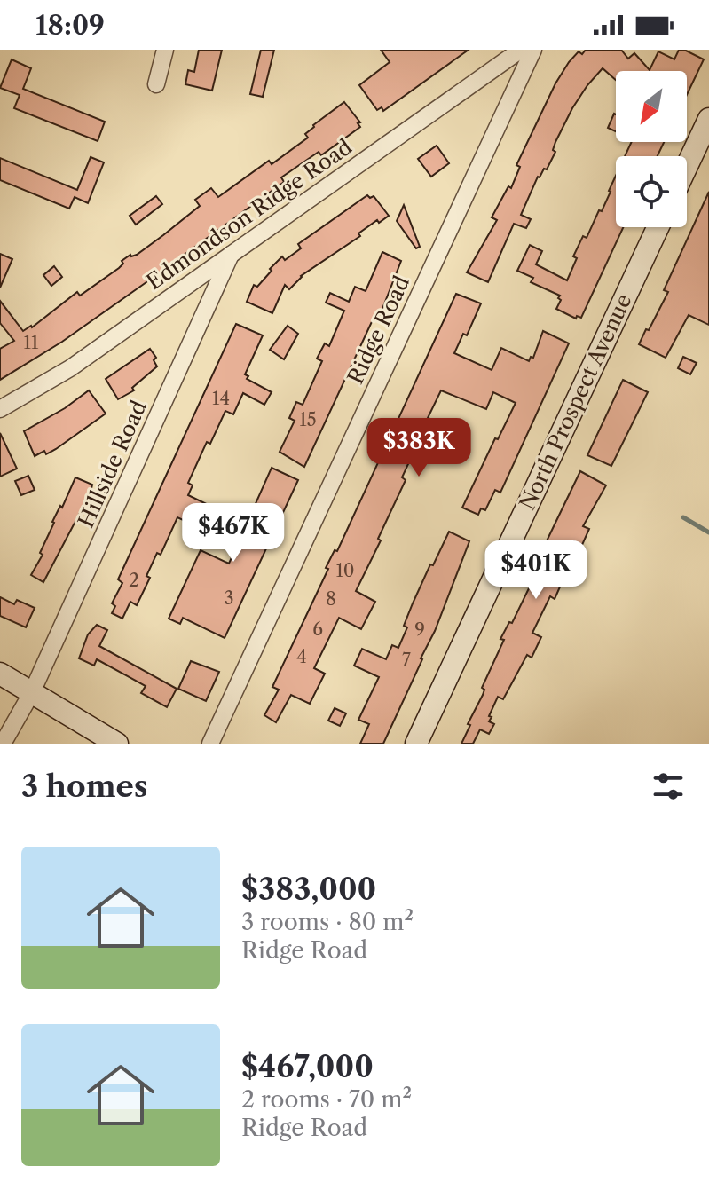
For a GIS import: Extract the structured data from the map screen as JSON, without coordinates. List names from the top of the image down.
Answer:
{
  "streets": {
    "street": [
      "Edmondson Ridge Road",
      "Ridge Road",
      "North Prospect Avenue",
      "Hillside Road"
    ]
  },
  "crossings": [
    ["Edmondson Ridge Road", "Hillside Road"]
  ],
  "house_numbers": [
    "11",
    "14",
    "15",
    "10",
    "2",
    "3",
    "8",
    "6",
    "9",
    "4",
    "7"
  ],
  "north": "bottom left",
  "page": {
    "status": "18:09",
    "price": ["$383K", "$467K", "$401K"],
    "heading": "3 homes",
    "list": [
      {
        "name": "$383,000",
        "note": "3 rooms · 80 m² · Ridge Road"
      },
      {
        "name": "$467,000",
        "note": "2 rooms · 70 m² · Ridge Road"
      }
    ]
  }
}
